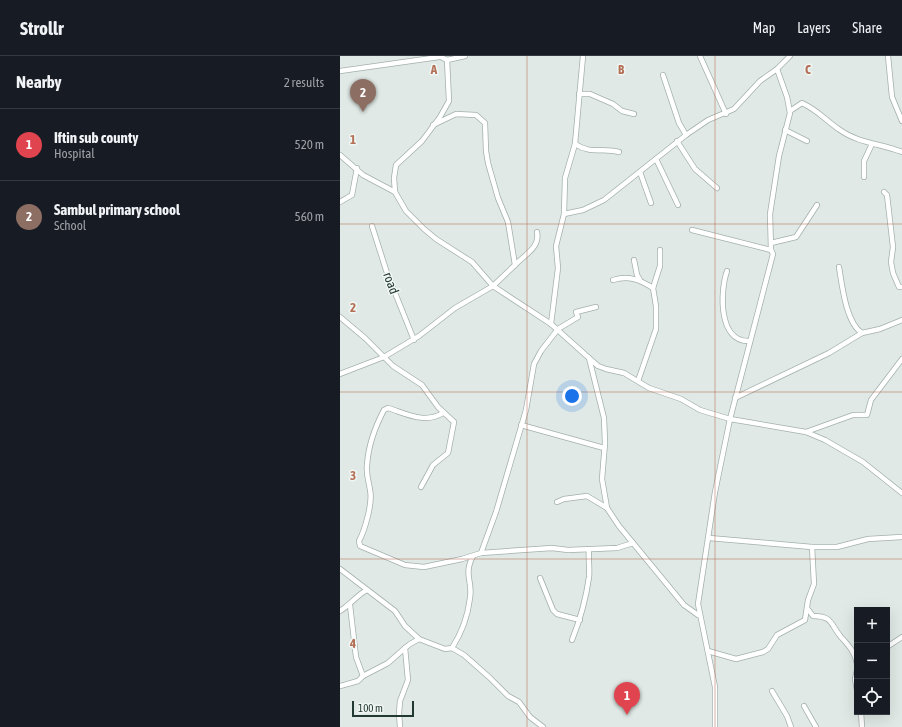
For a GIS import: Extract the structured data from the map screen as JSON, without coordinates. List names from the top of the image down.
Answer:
{
  "streets": {
    "street": ["road"]
  },
  "scale_bar": "100 m",
  "page": {
    "header": "Strollr",
    "nav": ["Map", "Layers", "Share"],
    "heading": ["Nearby", "2 results"],
    "pins": ["2", "1"],
    "list": [
      {
        "mark": "1",
        "name": "Iftin sub county",
        "note": "Hospital",
        "value": "520 m"
      },
      {
        "mark": "2",
        "name": "Sambul primary school",
        "note": "School",
        "value": "560 m"
      }
    ],
    "map_buttons": ["+", "−"],
    "scale": "100 m"
  },
  "grid": {
    "columns": ["A", "B", "C"],
    "rows": [
      "1",
      "2",
      "3",
      "4"
    ]
  }
}
